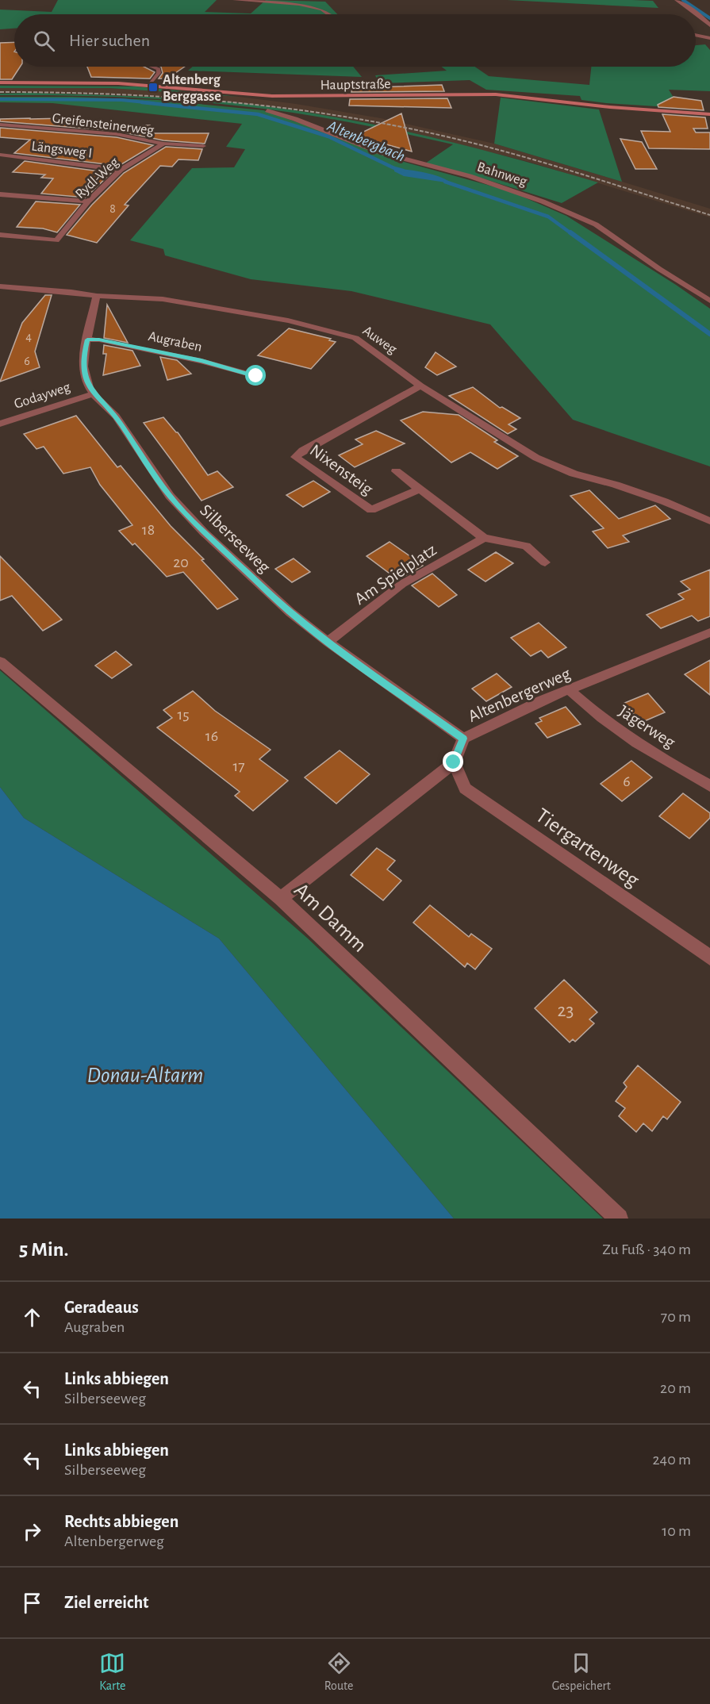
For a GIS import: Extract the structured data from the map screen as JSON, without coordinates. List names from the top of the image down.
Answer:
{
  "streets": {
    "main road": ["Hauptstraße"],
    "street": [
      "Greifensteinerweg",
      "Längsweg I",
      "Bahnweg",
      "Rydl-Weg",
      "Auweg",
      "Augraben",
      "Godayweg",
      "Nixensteig",
      "Silberseeweg",
      "Am Spielplatz",
      "Altenbergerweg",
      "Jägerweg",
      "Tiergartenweg",
      "Am Damm"
    ]
  },
  "crossings": [
    ["Greifensteinerweg", "Rydl-Weg"],
    ["Längsweg I", "Rydl-Weg"],
    ["Auweg", "Nixensteig"],
    ["Auweg", "Silberseeweg"],
    ["Augraben", "Silberseeweg"],
    ["Godayweg", "Silberseeweg"],
    ["Silberseeweg", "Am Spielplatz"],
    ["Silberseeweg", "Altenbergerweg"],
    ["Altenbergerweg", "Jägerweg"],
    ["Altenbergerweg", "Tiergartenweg"],
    ["Altenbergerweg", "Am Damm"]
  ],
  "water": ["Altenbergbach", "Donau-Altarm"],
  "places": {
    "transit": ["Altenberg Berggasse"]
  },
  "house_numbers": [
    "8",
    "4",
    "6",
    "18",
    "20",
    "15",
    "16",
    "17",
    "6",
    "23"
  ],
  "page": {
    "search": "Hier suchen",
    "heading": ["5 Min.", "Zu Fuß · 340 m"],
    "list": [
      ["Geradeaus", "Augraben", "70 m"],
      ["Links abbiegen", "Silberseeweg", "20 m"],
      ["Links abbiegen", "Silberseeweg", "240 m"],
      ["Rechts abbiegen", "Altenbergerweg", "10 m"],
      "Ziel erreicht"
    ],
    "nav": ["Karte", "Route", "Gespeichert"]
  }
}
